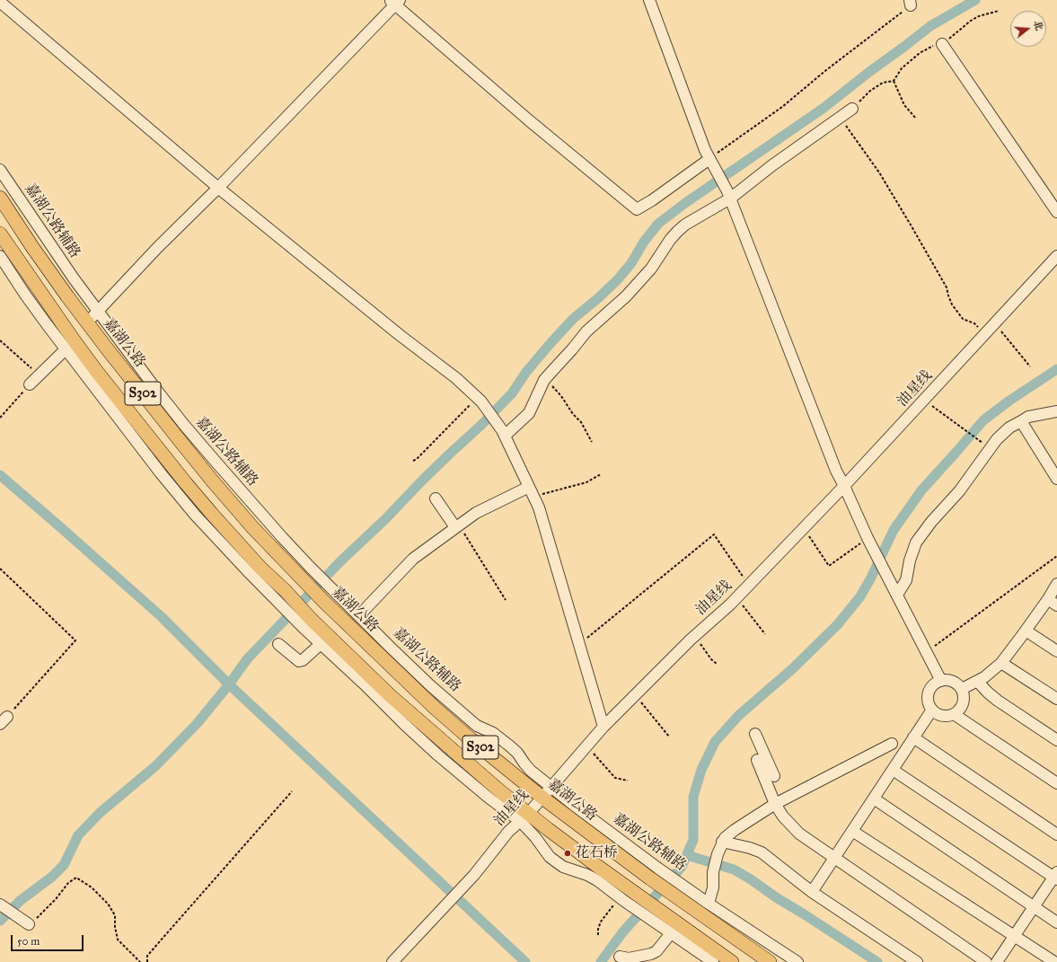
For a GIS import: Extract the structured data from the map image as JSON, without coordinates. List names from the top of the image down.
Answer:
{
  "streets": {
    "main road": ["嘉湖公路", "S302"],
    "street": ["嘉湖公路辅路", "油星线"]
  },
  "crossings": [
    ["嘉湖公路辅路", "嘉湖公路"],
    ["嘉湖公路辅路", "油星线"],
    ["嘉湖公路", "油星线"],
    ["油星线", "S302"]
  ],
  "places": ["花石桥"],
  "scale_bar": "50 m",
  "north": "right"
}
